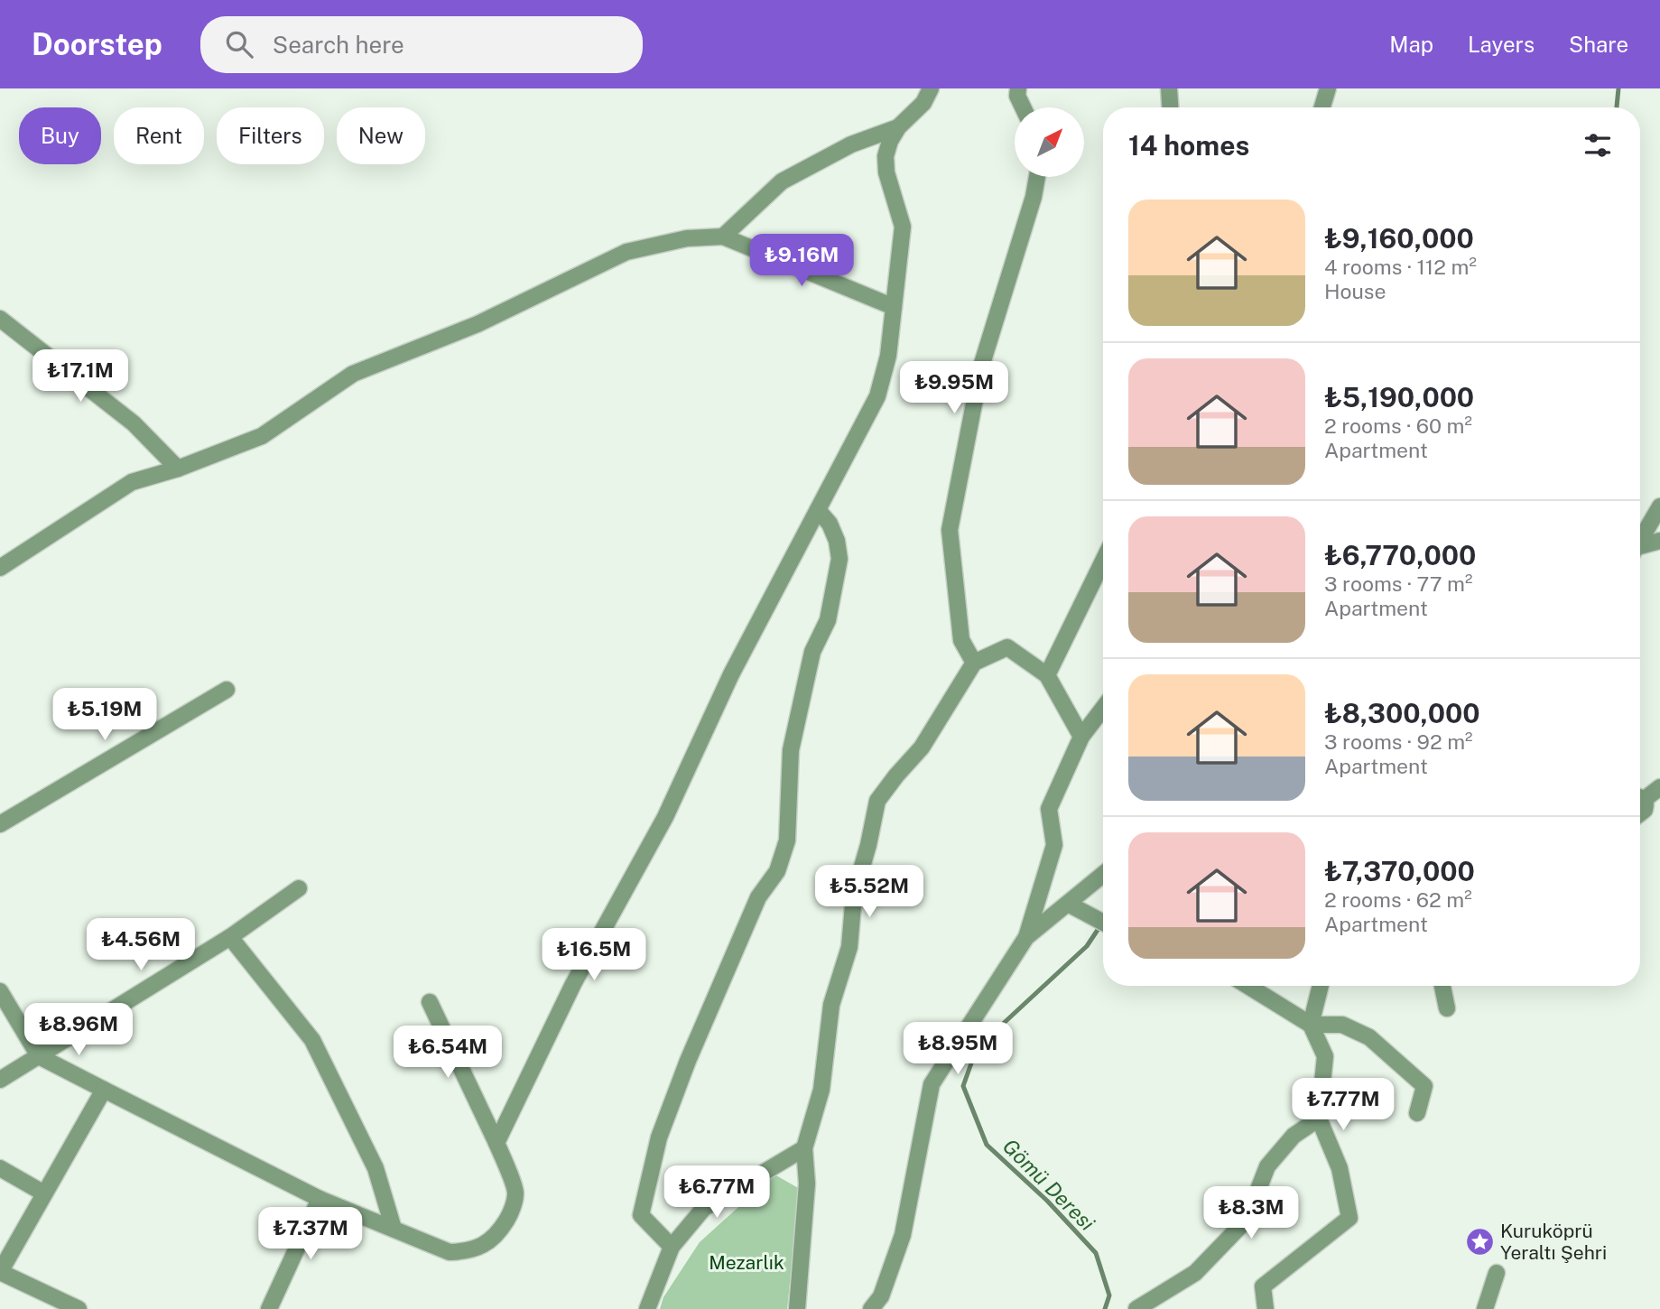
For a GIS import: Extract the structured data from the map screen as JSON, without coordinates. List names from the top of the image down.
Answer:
{
  "water": ["Gömü Deresi"],
  "parks": ["Mezarlık"],
  "places": {
    "place": ["Kuruköprü Yeraltı Şehri"]
  },
  "north": "top right",
  "page": {
    "header": "Doorstep",
    "search": "Search here",
    "nav": ["Map", "Layers", "Share"],
    "chip": [
      "Buy",
      "Rent",
      "Filters",
      "New"
    ],
    "heading": "14 homes",
    "list": [
      {
        "name": "₺9,160,000",
        "note": "4 rooms · 112 m² · House"
      },
      {
        "name": "₺5,190,000",
        "note": "2 rooms · 60 m² · Apartment"
      },
      {
        "name": "₺6,770,000",
        "note": "3 rooms · 77 m² · Apartment"
      },
      {
        "name": "₺8,300,000",
        "note": "3 rooms · 92 m² · Apartment"
      },
      {
        "name": "₺7,370,000",
        "note": "2 rooms · 62 m² · Apartment"
      }
    ],
    "price": [
      "₺9.16M",
      "₺17.1M",
      "₺9.95M",
      "₺5.19M",
      "₺5.52M",
      "₺4.56M",
      "₺16.5M",
      "₺8.96M",
      "₺8.95M",
      "₺6.54M",
      "₺7.77M",
      "₺6.77M",
      "₺8.3M",
      "₺7.37M"
    ]
  }
}
